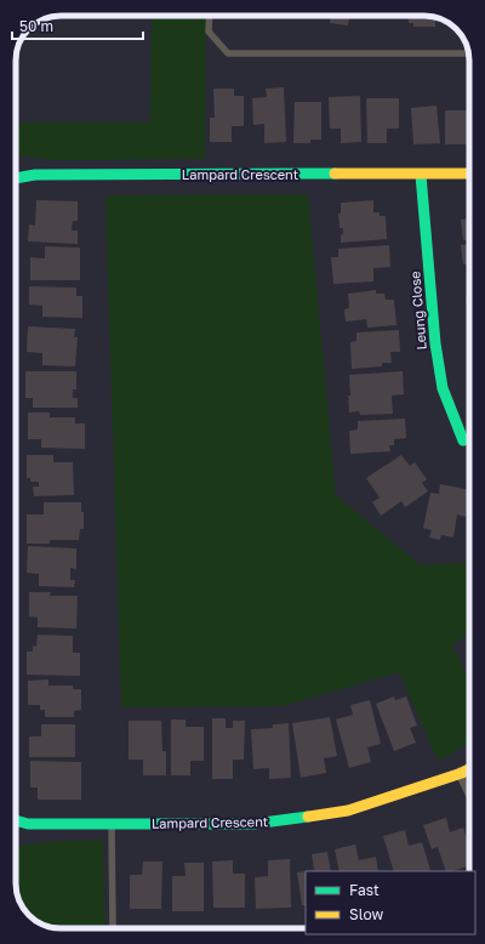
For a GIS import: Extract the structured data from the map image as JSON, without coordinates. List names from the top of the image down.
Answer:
{
  "streets": {
    "street": ["Lampard Crescent", "Leung Close"]
  },
  "crossings": [
    ["Lampard Crescent", "Leung Close"]
  ],
  "legend": ["Fast", "Slow"],
  "scale_bar": "50 m"
}
